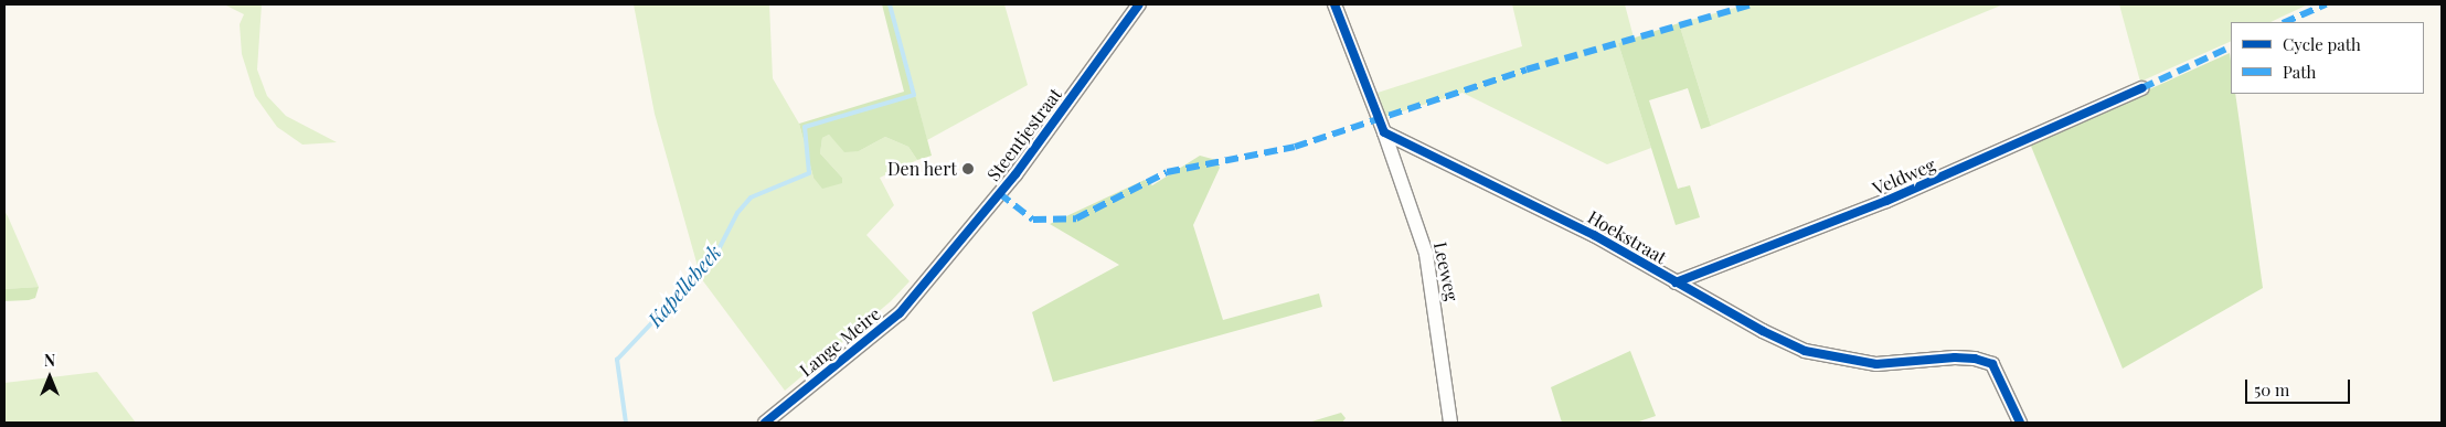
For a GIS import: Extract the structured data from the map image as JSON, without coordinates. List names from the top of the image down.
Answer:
{
  "streets": {
    "street": [
      "Steentjestraat",
      "Veldweg",
      "Hoekstraat",
      "Leeweg",
      "Lange Meire"
    ]
  },
  "crossings": [
    ["Steentjestraat", "Lange Meire"],
    ["Veldweg", "Hoekstraat"],
    ["Hoekstraat", "Leeweg"]
  ],
  "water": ["Kapellebeek"],
  "places": ["Den hert"],
  "legend": ["Cycle path", "Path"],
  "scale_bar": "50 m",
  "north": "top"
}
